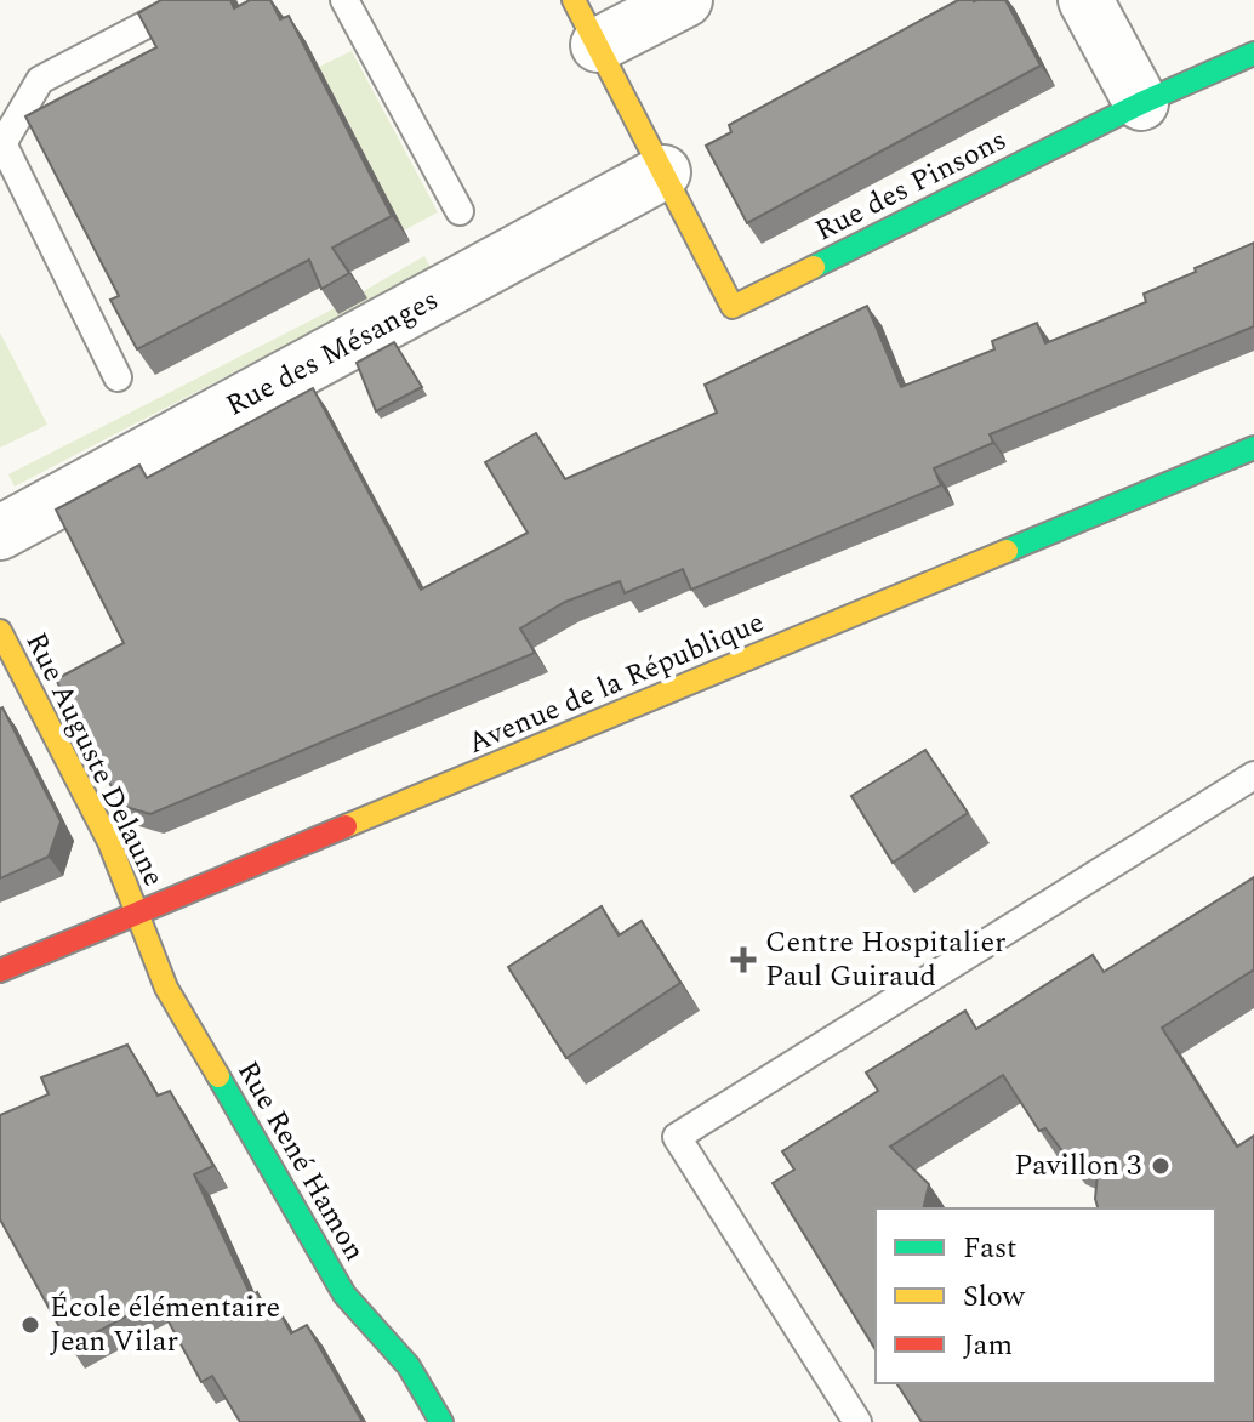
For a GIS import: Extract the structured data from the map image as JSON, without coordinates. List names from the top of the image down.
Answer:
{
  "streets": {
    "street": [
      "Rue des Pinsons",
      "Rue des Mésanges",
      "Avenue de la République",
      "Rue Auguste Delaune",
      "Rue René Hamon"
    ]
  },
  "crossings": [
    ["Rue des Pinsons", "Rue des Mésanges"],
    ["Avenue de la République", "Rue Auguste Delaune"],
    ["Avenue de la République", "Rue René Hamon"],
    ["Rue Auguste Delaune", "Rue René Hamon"]
  ],
  "places": {
    "health": ["Centre Hospitalier Paul Guiraud"],
    "other": ["Pavillon 3", "École élémentaire Jean Vilar"]
  },
  "legend": ["Fast", "Slow", "Jam"]
}
